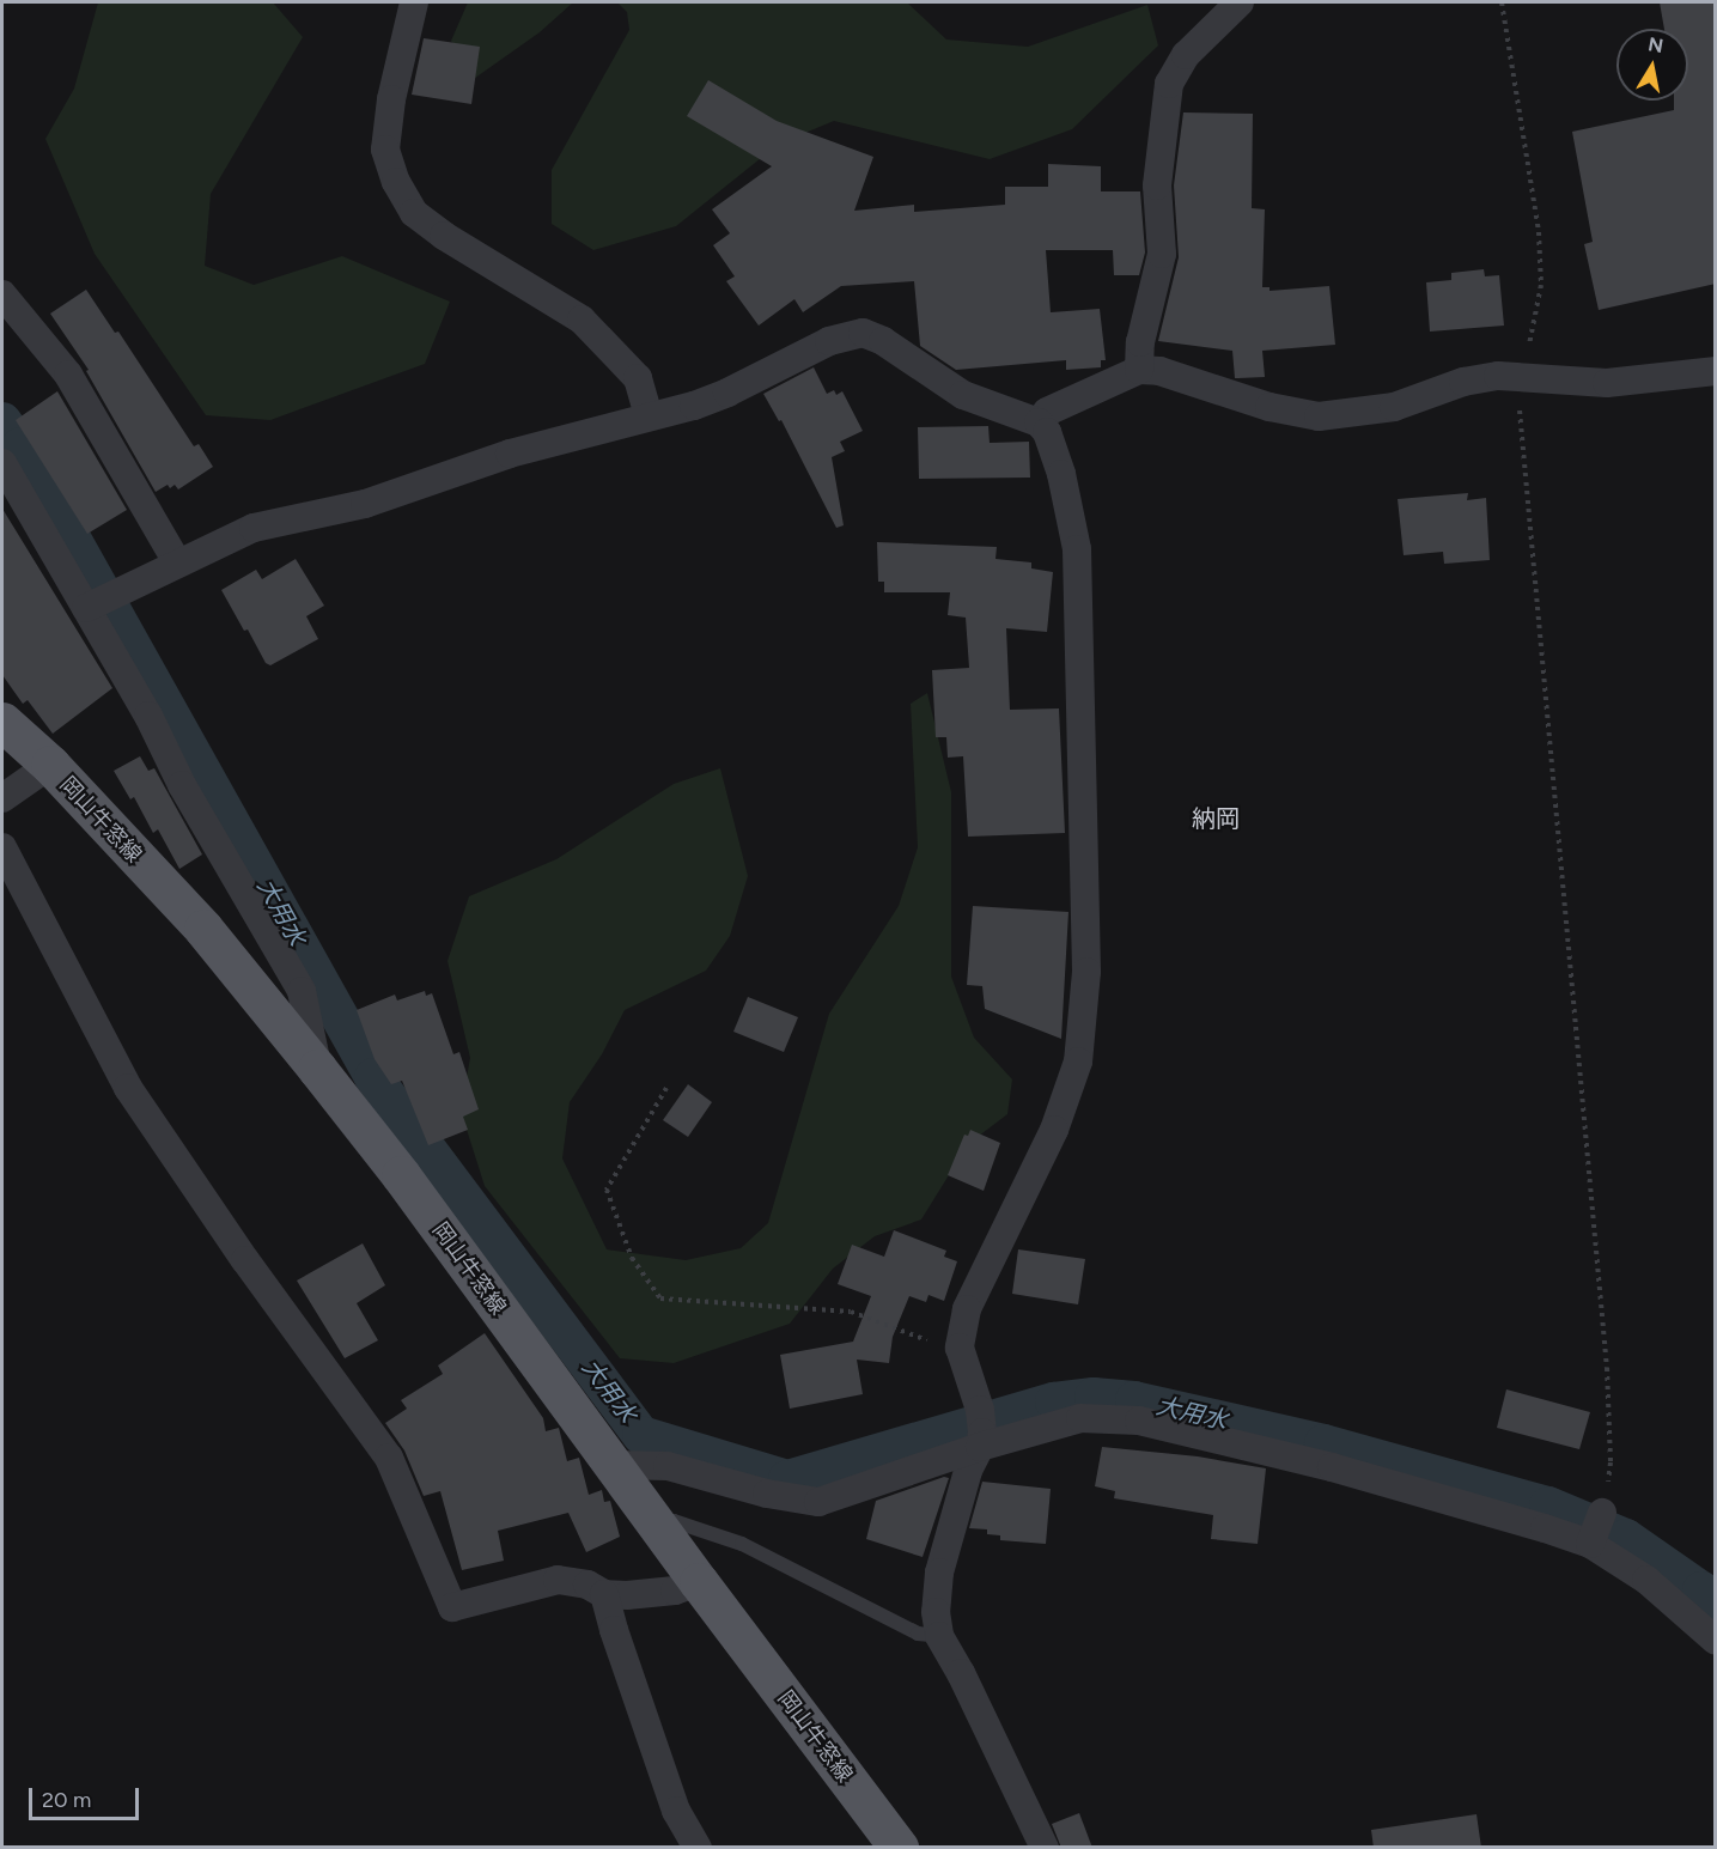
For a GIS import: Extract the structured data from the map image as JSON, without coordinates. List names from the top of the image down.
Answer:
{
  "streets": {
    "main road": ["岡山牛窓線"]
  },
  "districts": ["納岡"],
  "water": ["大用水"],
  "scale_bar": "20 m",
  "north": "top"
}
